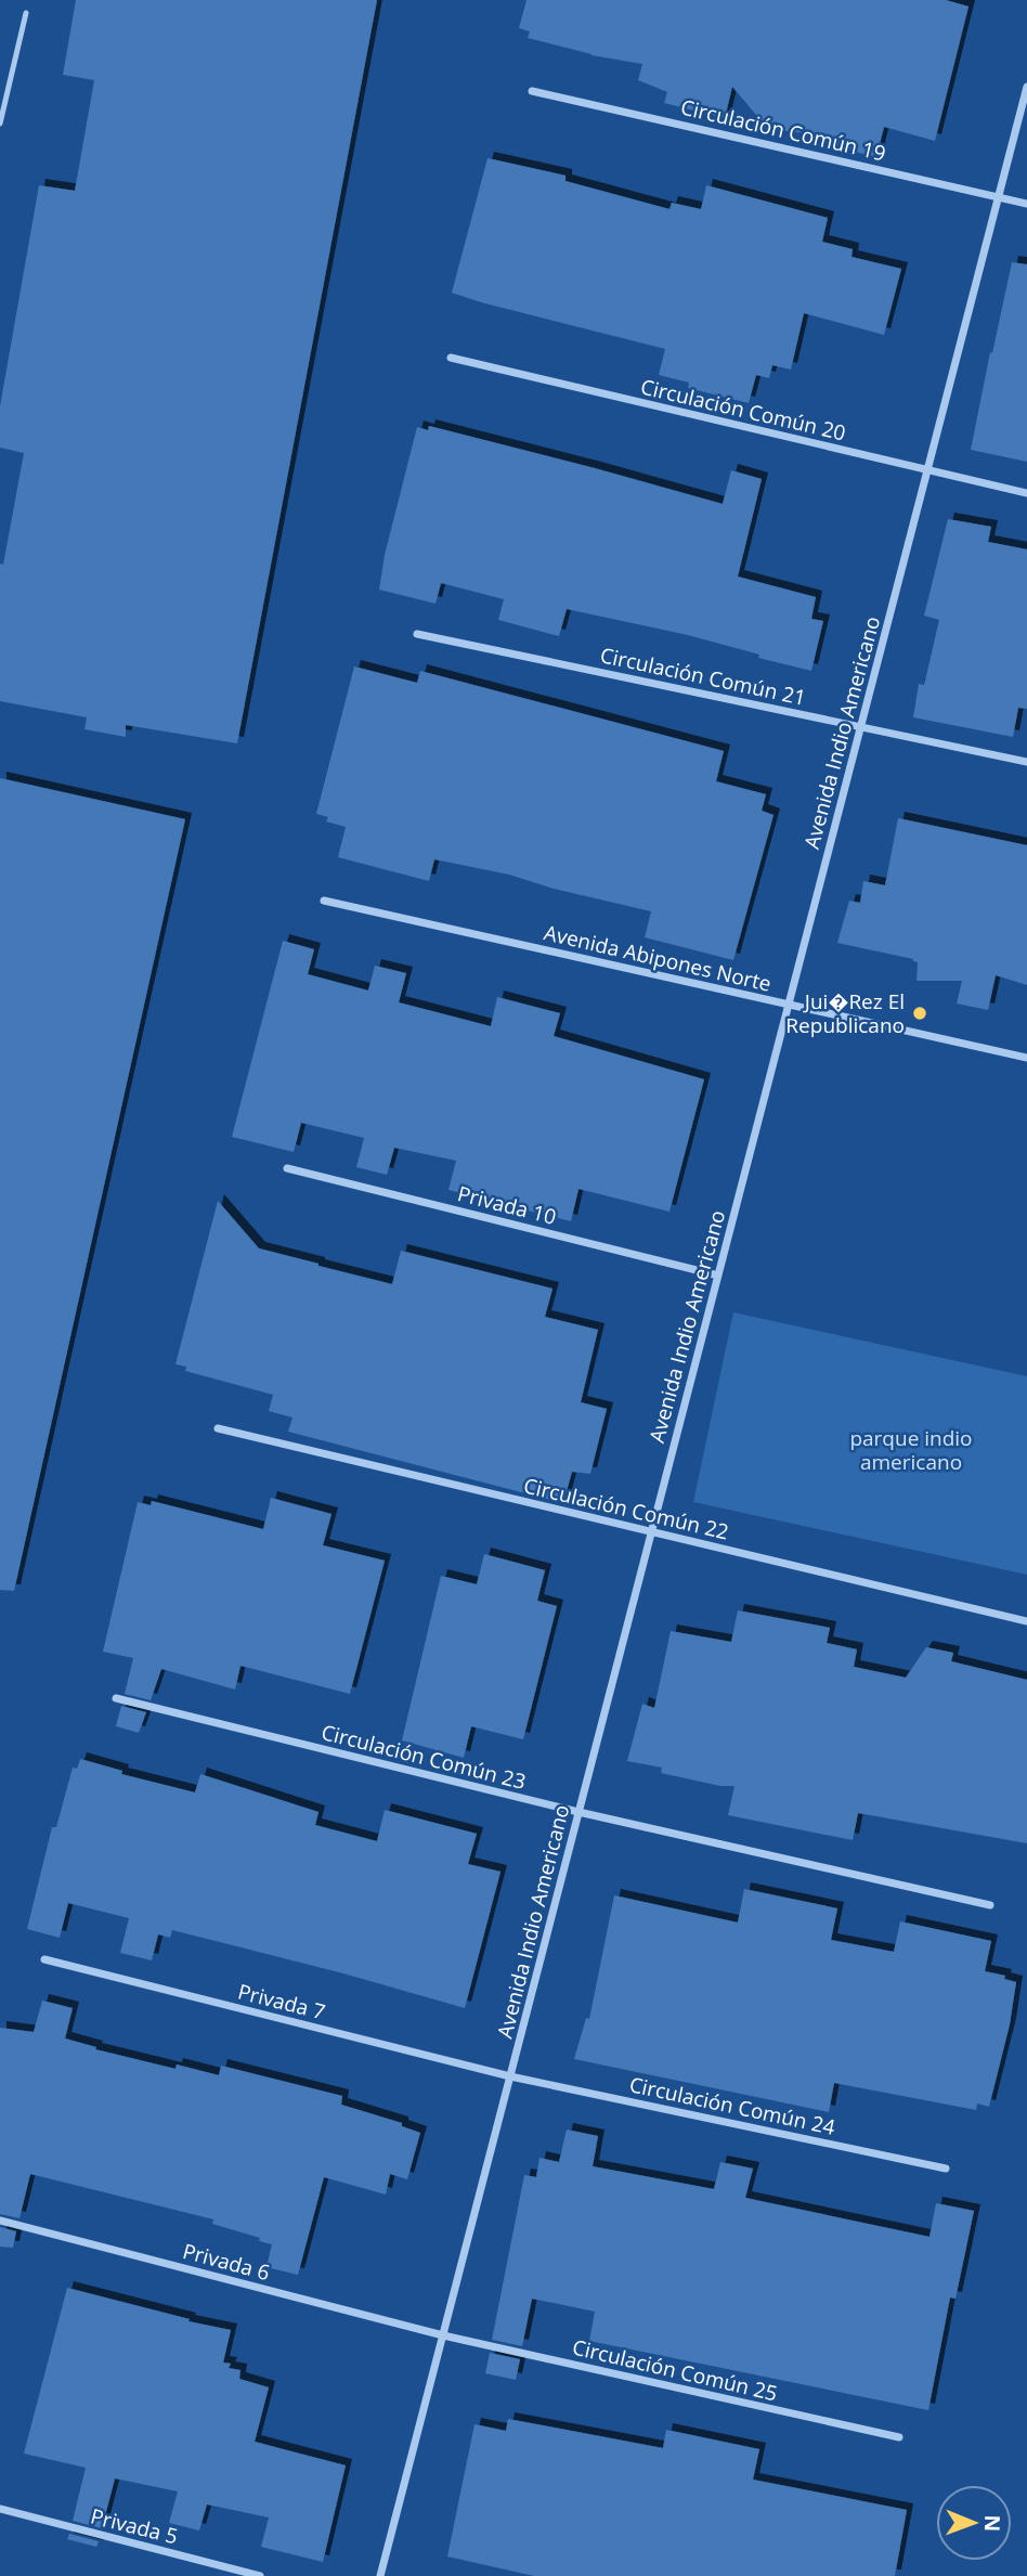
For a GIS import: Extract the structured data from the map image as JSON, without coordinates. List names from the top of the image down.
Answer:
{
  "streets": {
    "street": [
      "Circulación Común 19",
      "Circulación Común 20",
      "Circulación Común 21",
      "Avenida Indio Americano",
      "Avenida Abipones Norte",
      "Privada 10",
      "Circulación Común 22",
      "Circulación Común 23",
      "Privada 7",
      "Circulación Común 24",
      "Privada 6",
      "Circulación Común 25",
      "Privada 5"
    ]
  },
  "crossings": [
    ["Circulación Común 19", "Avenida Indio Americano"],
    ["Circulación Común 20", "Avenida Indio Americano"],
    ["Circulación Común 21", "Avenida Indio Americano"],
    ["Avenida Indio Americano", "Avenida Abipones Norte"],
    ["Avenida Indio Americano", "Privada 10"],
    ["Avenida Indio Americano", "Circulación Común 22"],
    ["Avenida Indio Americano", "Circulación Común 23"],
    ["Avenida Indio Americano", "Privada 7"],
    ["Avenida Indio Americano", "Circulación Común 24"],
    ["Avenida Indio Americano", "Privada 6"],
    ["Avenida Indio Americano", "Circulación Común 25"],
    ["Privada 7", "Circulación Común 24"],
    ["Privada 6", "Circulación Común 25"]
  ],
  "parks": ["parque indio americano"],
  "places": ["Jui�Rez El Republicano"],
  "north": "right"
}
